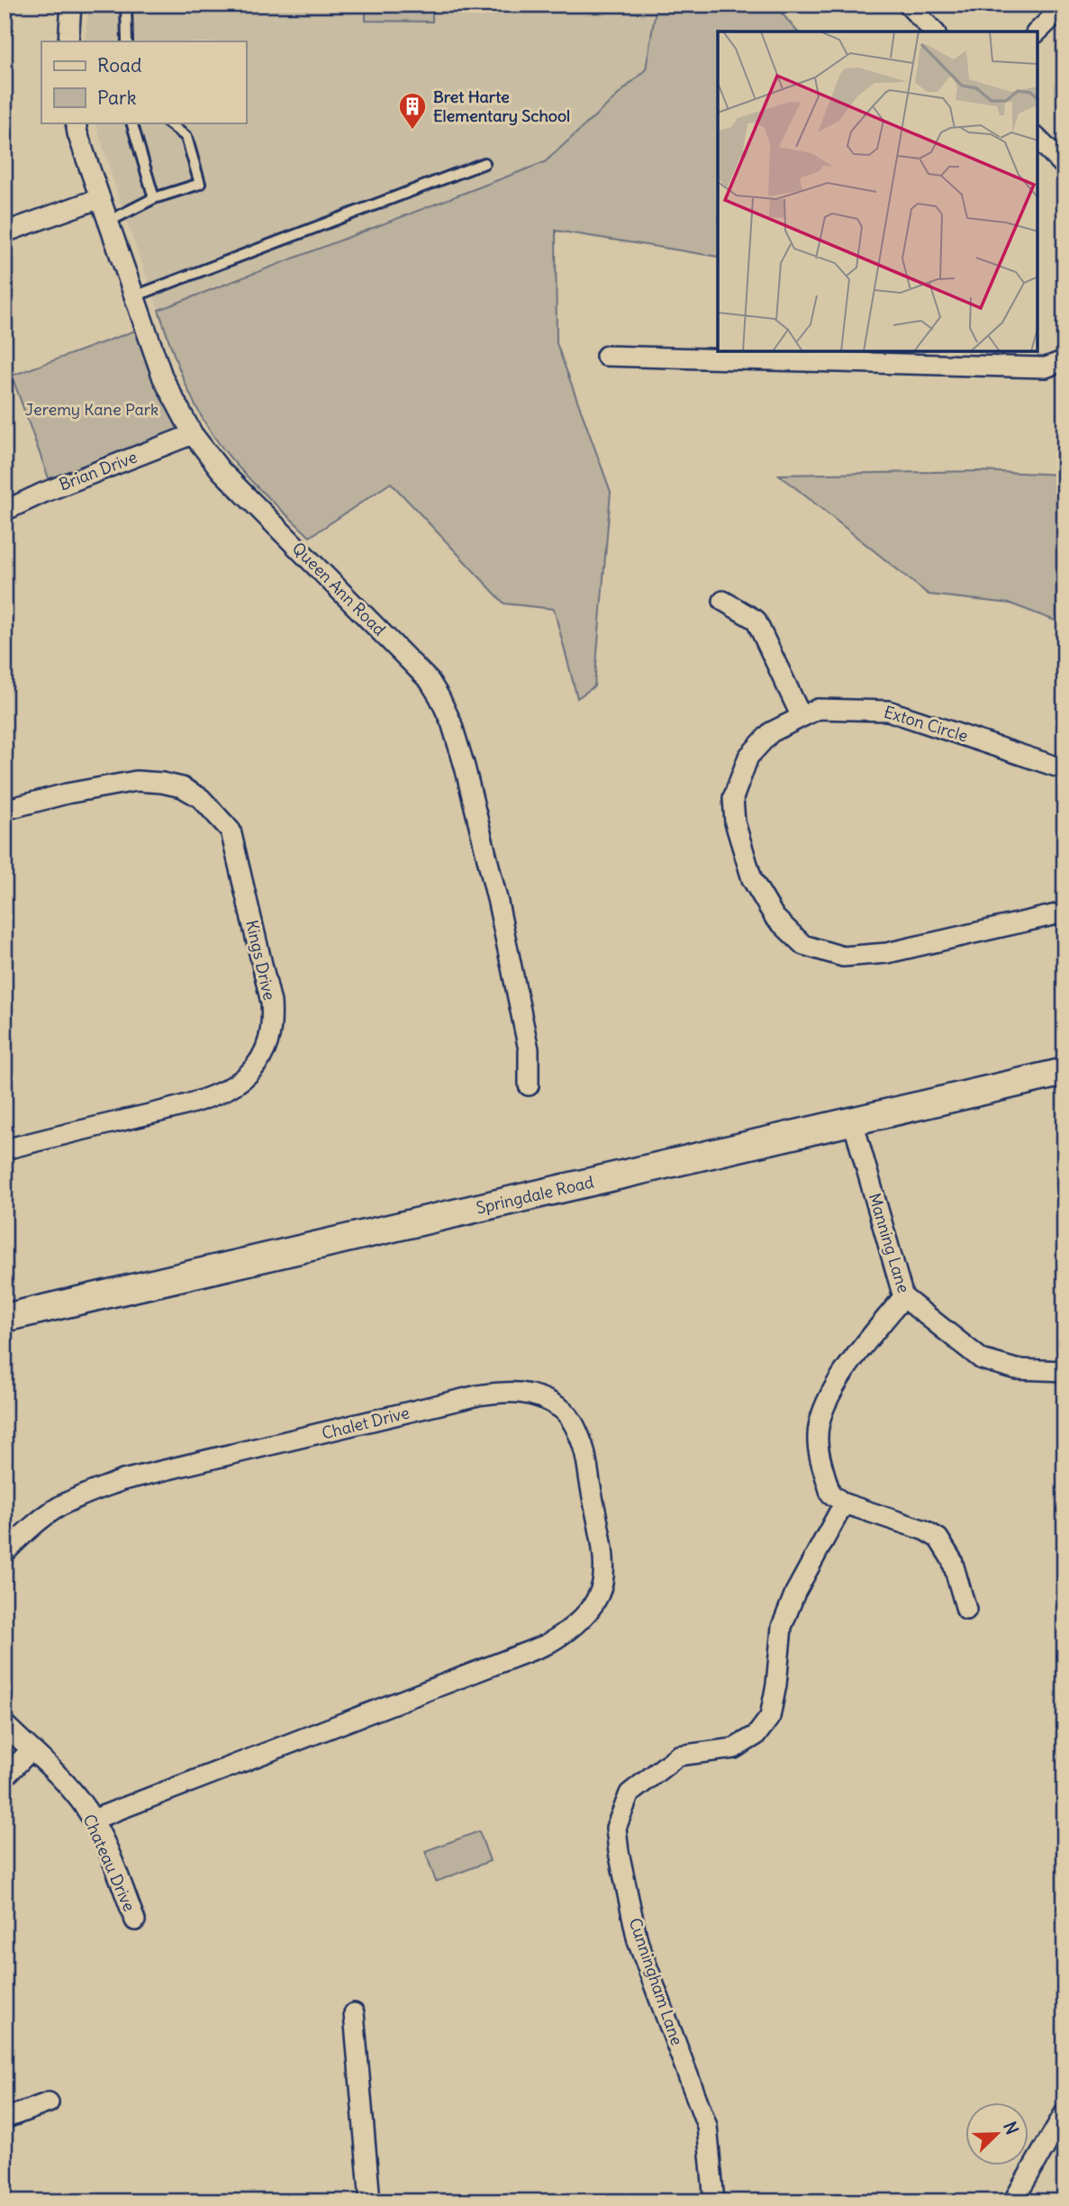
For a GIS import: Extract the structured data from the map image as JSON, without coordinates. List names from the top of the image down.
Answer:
{
  "streets": {
    "main road": ["Springdale Road"],
    "street": [
      "Brian Drive",
      "Queen Ann Road",
      "Exton Circle",
      "Kings Drive",
      "Manning Lane",
      "Chalet Drive",
      "Chateau Drive",
      "Cunningham Lane"
    ]
  },
  "crossings": [
    ["Brian Drive", "Queen Ann Road"],
    ["Springdale Road", "Manning Lane"],
    ["Chalet Drive", "Chateau Drive"]
  ],
  "parks": ["Jeremy Kane Park"],
  "places": {
    "building": ["Bret Harte Elementary School"]
  },
  "legend": ["Road", "Park"],
  "north": "top right"
}
